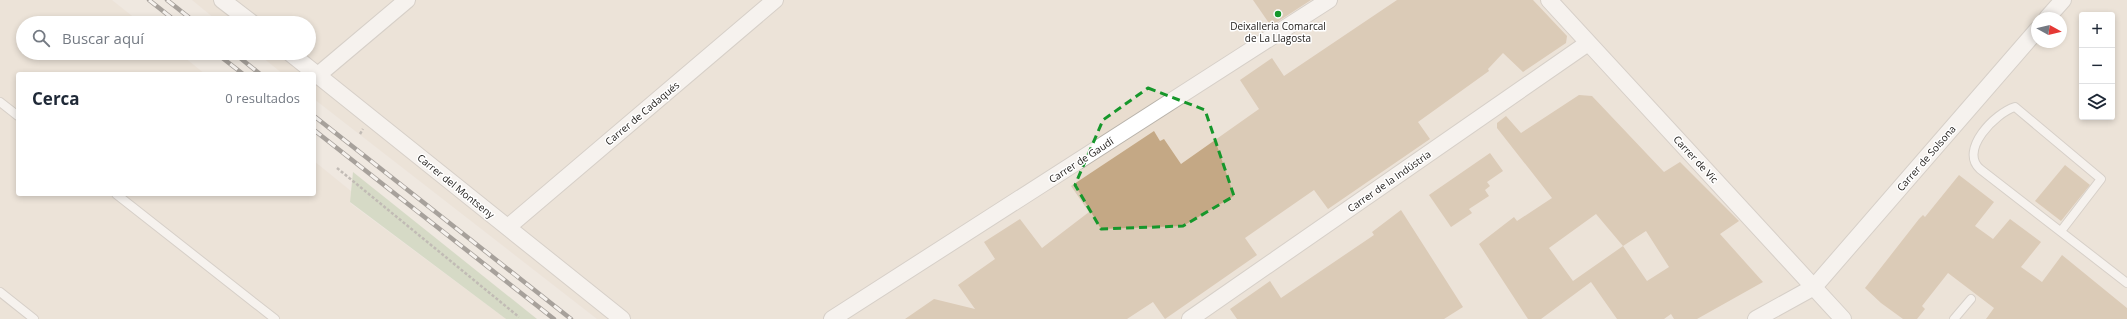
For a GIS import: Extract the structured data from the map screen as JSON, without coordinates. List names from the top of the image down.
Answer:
{
  "streets": {
    "street": [
      "Carrer de Cadaqués",
      "Carrer de Solsona",
      "Carrer de Vic",
      "Carrer de Gaudí",
      "Carrer de la Indústria",
      "Carrer del Montseny"
    ]
  },
  "crossings": [
    ["Carrer de Cadaqués", "Carrer del Montseny"],
    ["Carrer de Solsona", "Carrer de Vic"],
    ["Carrer de Vic", "Carrer de la Indústria"]
  ],
  "places": ["Deixalleria Comarcal de La Llagosta"],
  "north": "right",
  "page": {
    "map_buttons": ["+", "−"],
    "search": "Buscar aquí",
    "heading": ["Cerca", "0 resultados"]
  }
}
